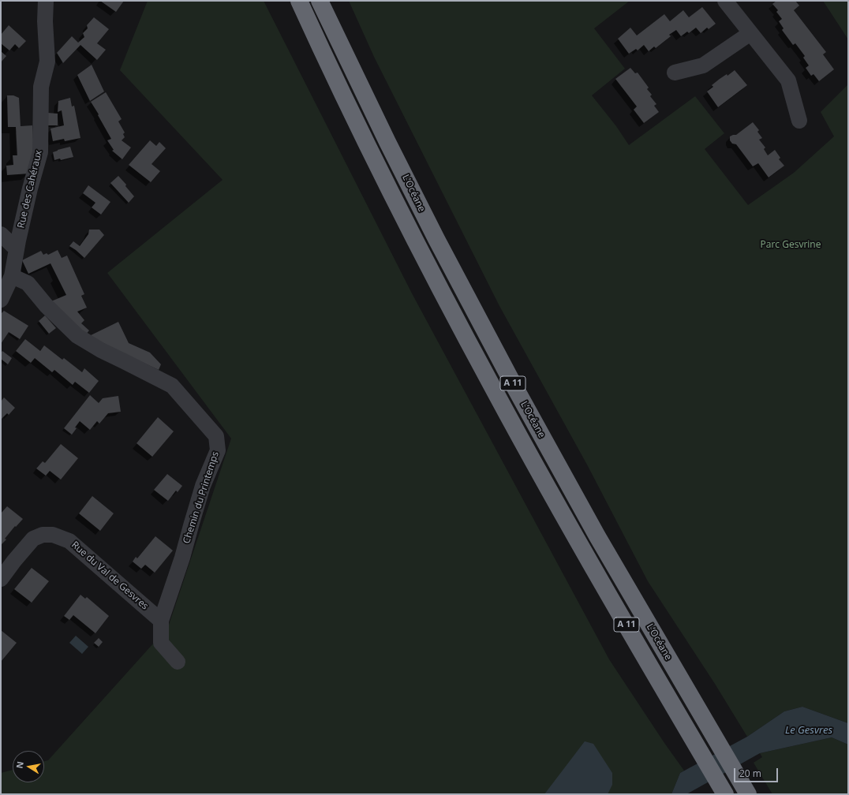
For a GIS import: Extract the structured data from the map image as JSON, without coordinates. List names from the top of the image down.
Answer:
{
  "streets": {
    "highway": ["L’Océane", "A 11"],
    "street": ["Rue des Cahéraux", "Chemin du Printemps", "Rue du Val de Gesvres"]
  },
  "crossings": [
    ["Rue des Cahéraux", "Chemin du Printemps"],
    ["Chemin du Printemps", "Rue du Val de Gesvres"]
  ],
  "water": ["Le Gesvres"],
  "parks": ["Parc Gesvrine"],
  "scale_bar": "20 m",
  "north": "left"
}
